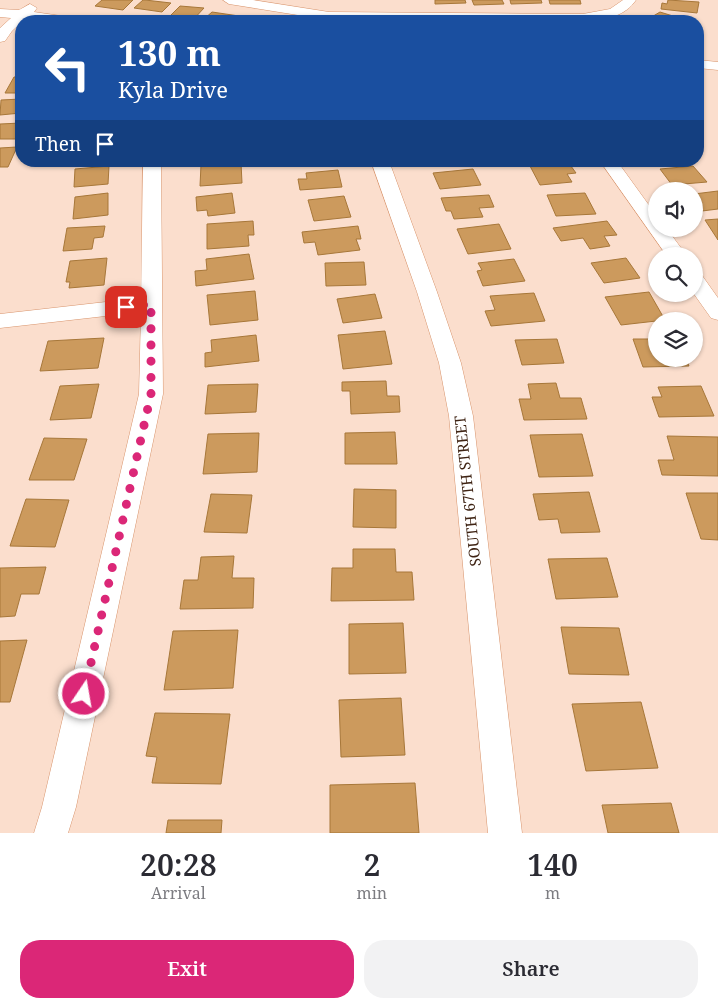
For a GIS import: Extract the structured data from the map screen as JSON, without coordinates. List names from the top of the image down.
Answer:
{
  "streets": {
    "street": ["SOUTH 67TH STREET"]
  },
  "page": {
    "turn": ["130 m", "Kyla Drive"],
    "then": "Then",
    "eta": [
      "20:28",
      "Arrival",
      "2",
      "min",
      "140",
      "m"
    ],
    "buttons": ["Exit", "Share"]
  }
}
